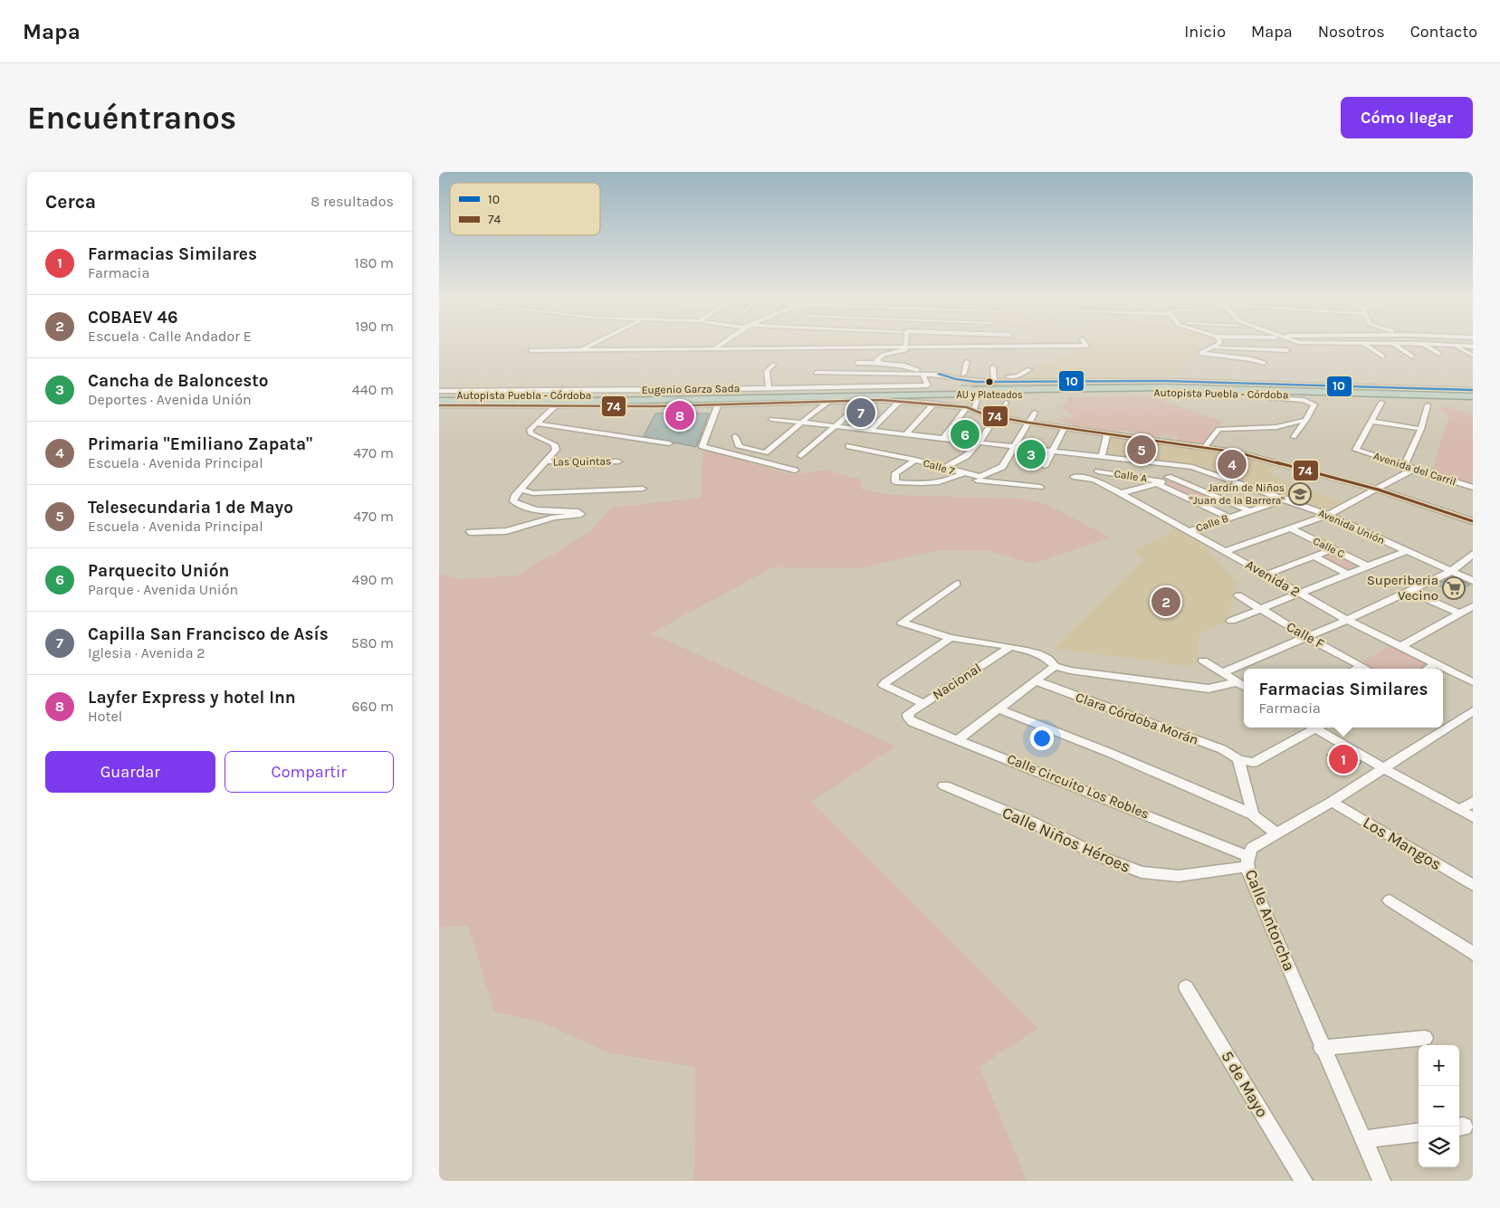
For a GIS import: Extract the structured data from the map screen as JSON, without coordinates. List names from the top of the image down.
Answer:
{
  "streets": {
    "highway": ["Autopista Puebla - Córdoba"],
    "street": [
      "Eugenio Garza Sada",
      "Las Quintas",
      "Calle 7",
      "Avenida del Carril",
      "Calle A",
      "Calle B",
      "Avenida Unión",
      "Calle C",
      "Avenida 2",
      "Calle F",
      "Nacional",
      "Clara Córdoba Morán",
      "Calle Circuito Los Robles",
      "Calle Niños Héroes",
      "Los Mangos",
      "Calle Antorcha",
      "5 de Mayo"
    ]
  },
  "crossings": [
    ["Calle 7", "Avenida Unión"],
    ["Calle A", "Calle B"],
    ["Calle A", "Avenida 2"],
    ["Calle B", "Avenida Unión"],
    ["Calle B", "Avenida 2"],
    ["Nacional", "Calle Circuito Los Robles"],
    ["Calle Circuito Los Robles", "Calle Niños Héroes"],
    ["Calle Circuito Los Robles", "Calle Antorcha"],
    ["Calle Niños Héroes", "Calle Antorcha"],
    ["Los Mangos", "Calle Antorcha"]
  ],
  "places": {
    "other": ["AU y Plateados"],
    "school or university": ["Jardín de Niños \"Juan de la Barrera\""],
    "supermarket": ["Superiberia Vecino"]
  },
  "lines": ["transit line 10", "transit line 74"],
  "legend": ["10", "74"],
  "page": {
    "header": "Mapa",
    "nav": [
      "Inicio",
      "Mapa",
      "Nosotros",
      "Contacto"
    ],
    "buttons": [
      "Cómo llegar",
      ["Guardar", "Compartir"]
    ],
    "title": "Encuéntranos",
    "heading": ["Cerca", "8 resultados"],
    "list": [
      {
        "mark": "1",
        "name": "Farmacias Similares",
        "note": "Farmacia",
        "value": "180 m"
      },
      {
        "mark": "2",
        "name": "COBAEV 46",
        "note": "Escuela · Calle Andador E",
        "value": "190 m"
      },
      {
        "mark": "3",
        "name": "Cancha de Baloncesto",
        "note": "Deportes · Avenida Unión",
        "value": "440 m"
      },
      {
        "mark": "4",
        "name": "Primaria \"Emiliano Zapata\"",
        "note": "Escuela · Avenida Principal",
        "value": "470 m"
      },
      {
        "mark": "5",
        "name": "Telesecundaria 1 de Mayo",
        "note": "Escuela · Avenida Principal",
        "value": "470 m"
      },
      {
        "mark": "6",
        "name": "Parquecito Unión",
        "note": "Parque · Avenida Unión",
        "value": "490 m"
      },
      {
        "mark": "7",
        "name": "Capilla San Francisco de Asís",
        "note": "Iglesia · Avenida 2",
        "value": "580 m"
      },
      {
        "mark": "8",
        "name": "Layfer Express y hotel Inn",
        "note": "Hotel",
        "value": "660 m"
      }
    ],
    "pins": [
      "7",
      "8",
      "6",
      "5",
      "3",
      "4",
      "2",
      "1"
    ],
    "popup": ["Farmacias Similares", "Farmacia"],
    "map_buttons": ["+", "−"]
  }
}
